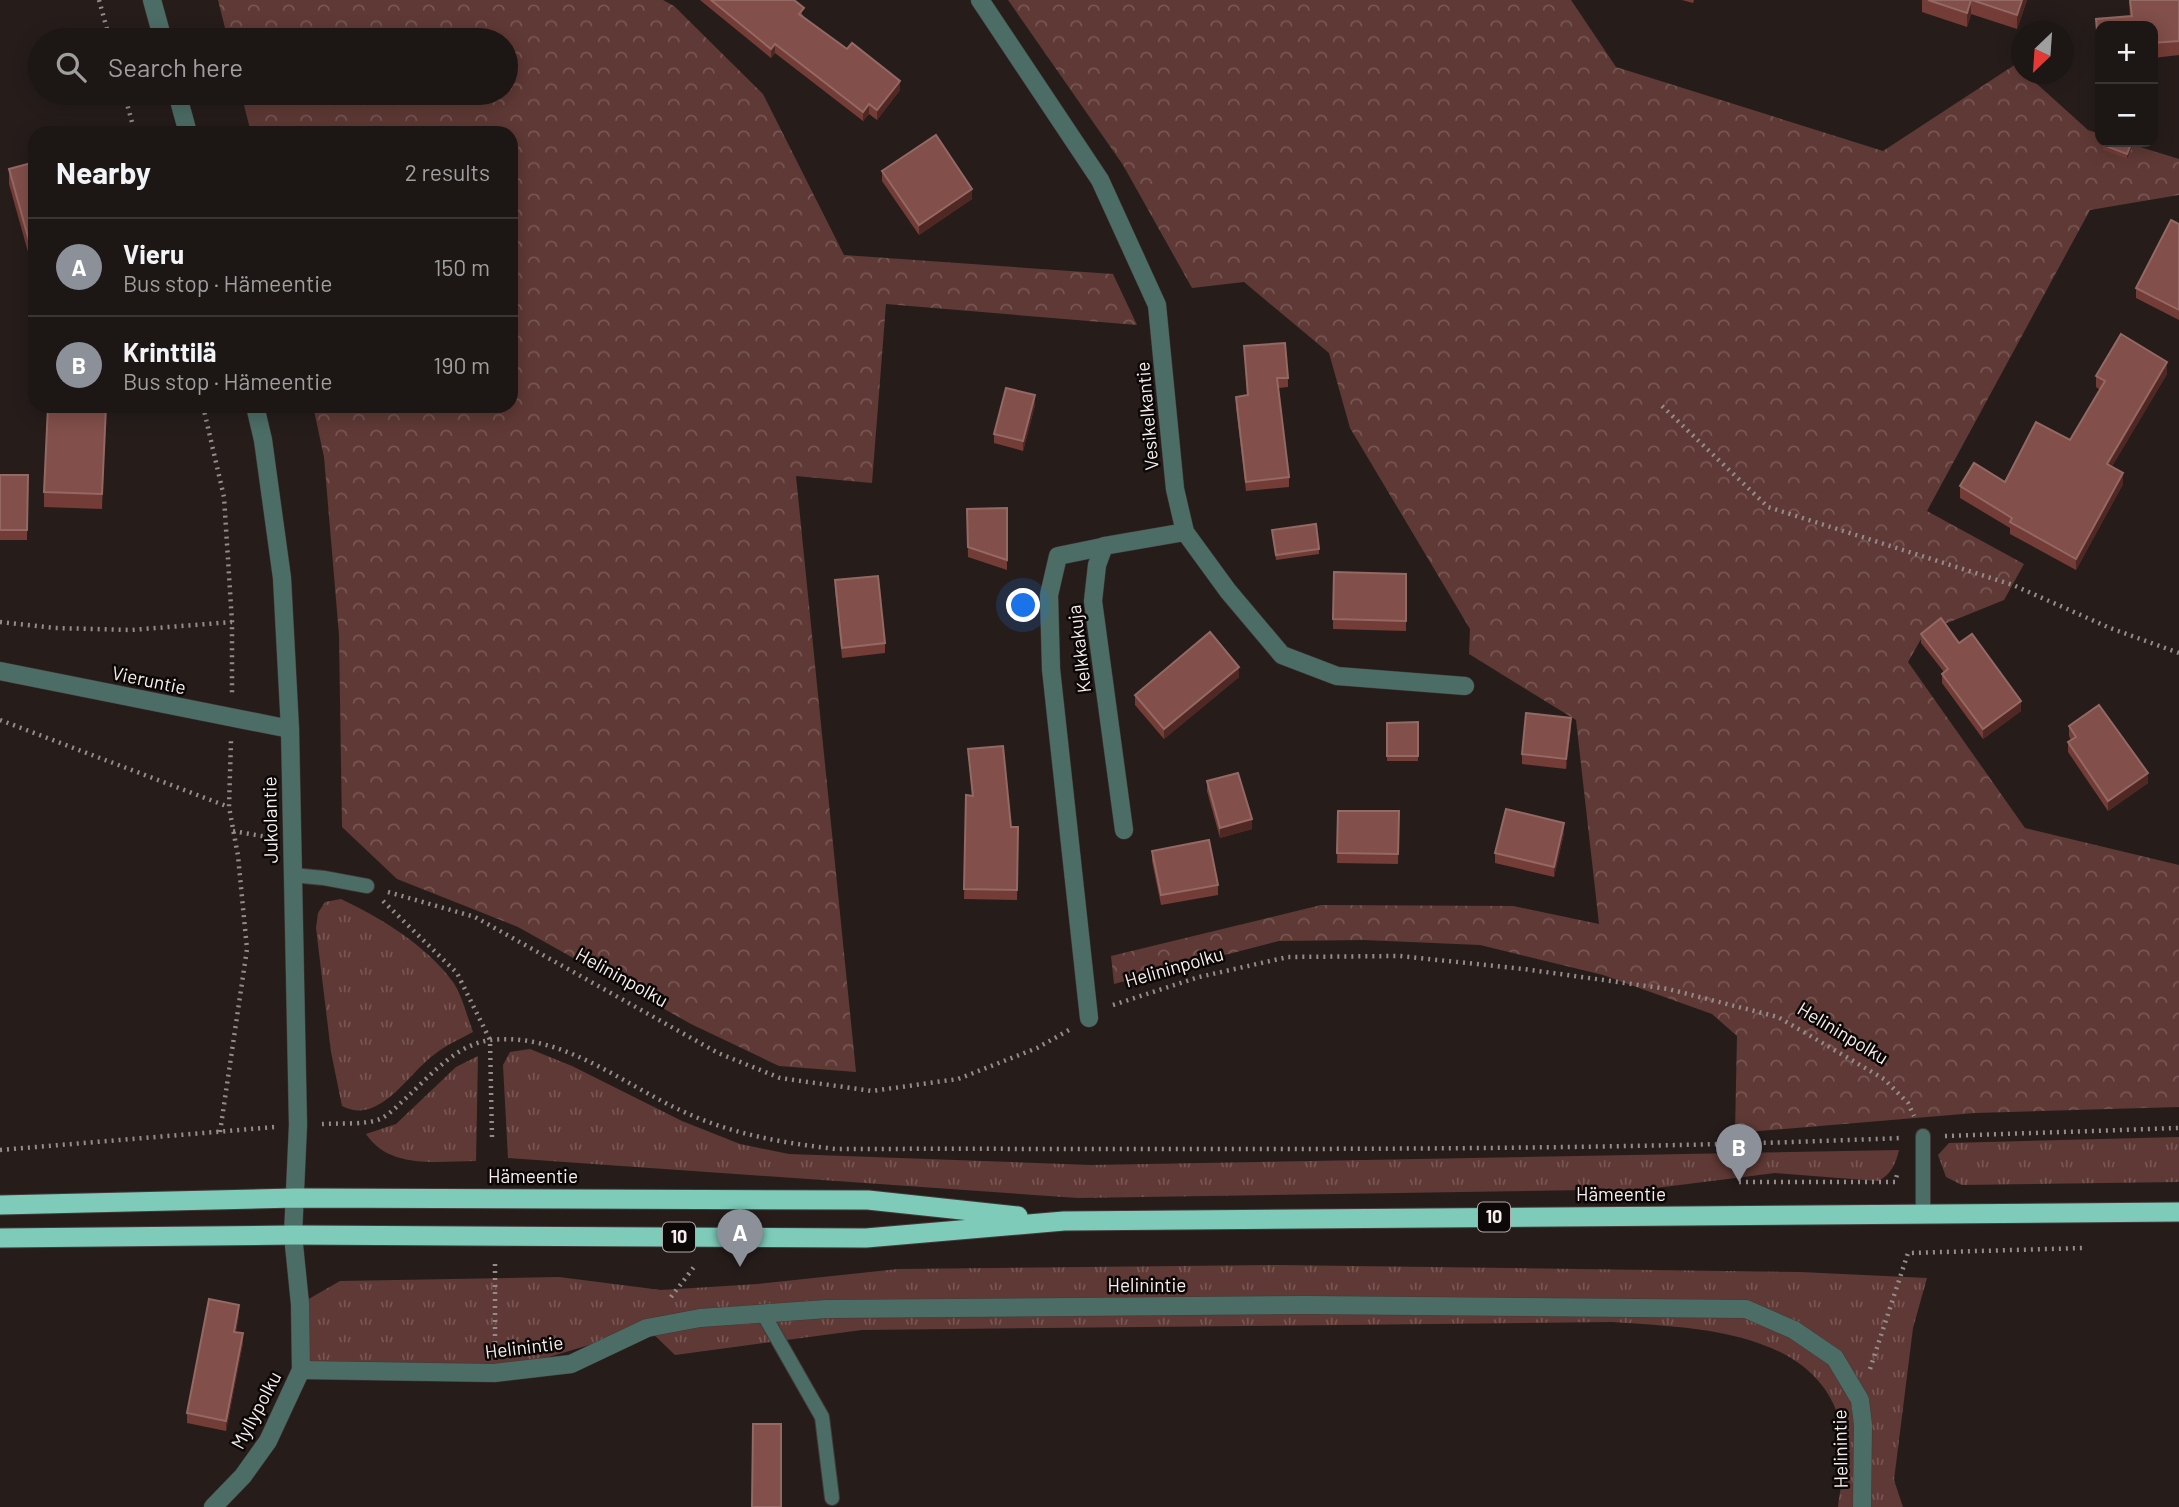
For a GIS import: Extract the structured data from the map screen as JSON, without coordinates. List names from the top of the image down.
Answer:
{
  "streets": {
    "highway": ["Hämeentie", "10"],
    "street": [
      "Vesikelkantie",
      "Kelkkakuja",
      "Vieruntie",
      "Jukolantie",
      "Helinintie",
      "Myllypolku"
    ],
    "path": ["Helininpolku"]
  },
  "crossings": [
    ["Vieruntie", "Jukolantie"],
    ["Jukolantie", "Hämeentie"],
    ["Jukolantie", "Myllypolku"],
    ["Hämeentie", "Myllypolku"],
    ["Helinintie", "Myllypolku"]
  ],
  "north": "bottom left",
  "page": {
    "map_buttons": ["+", "−"],
    "search": "Search here",
    "heading": ["Nearby", "2 results"],
    "list": [
      {
        "mark": "A",
        "name": "Vieru",
        "note": "Bus stop · Hämeentie",
        "value": "150 m"
      },
      {
        "mark": "B",
        "name": "Krinttilä",
        "note": "Bus stop · Hämeentie",
        "value": "190 m"
      }
    ],
    "pins": ["B", "A"]
  }
}
